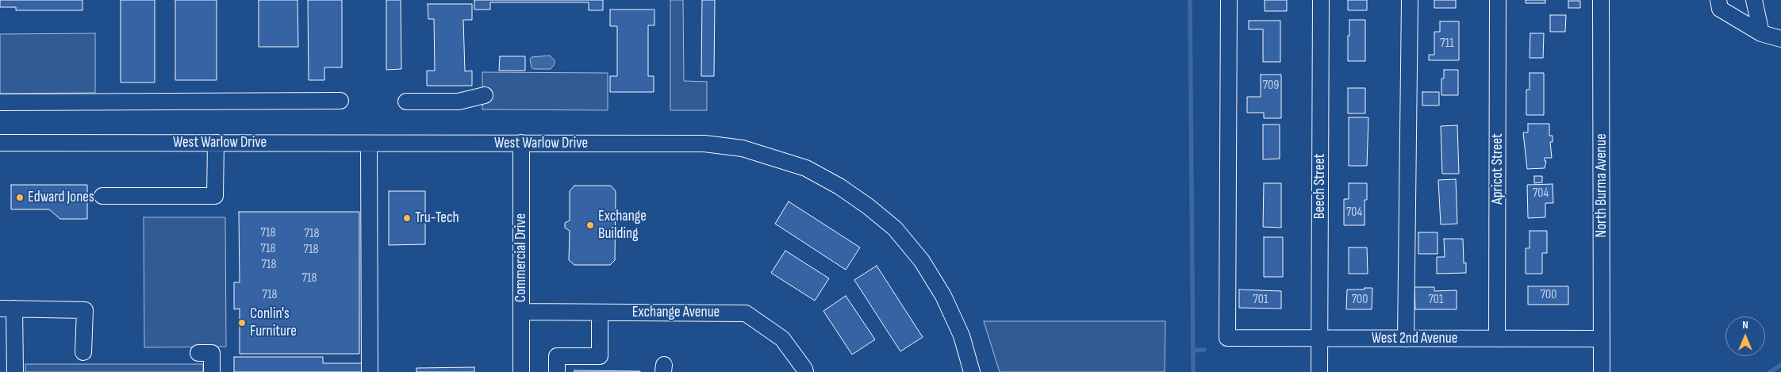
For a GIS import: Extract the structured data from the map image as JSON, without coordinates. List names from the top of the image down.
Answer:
{
  "streets": {
    "street": [
      "West Warlow Drive",
      "Apricot Street",
      "North Burma Avenue",
      "Beech Street",
      "Commercial Drive",
      "Exchange Avenue",
      "West 2nd Avenue"
    ]
  },
  "crossings": [
    ["West Warlow Drive", "Commercial Drive"],
    ["Apricot Street", "West 2nd Avenue"],
    ["North Burma Avenue", "West 2nd Avenue"],
    ["Beech Street", "West 2nd Avenue"],
    ["Commercial Drive", "Exchange Avenue"]
  ],
  "places": [
    "Edward Jones",
    "Tru-Tech",
    "Exchange Building",
    "Conlin's Furniture"
  ],
  "house_numbers": [
    "711",
    "709",
    "704",
    "704",
    "718",
    "718",
    "718",
    "718",
    "718",
    "718",
    "718",
    "700",
    "701",
    "700",
    "701"
  ],
  "north": "top"
}
